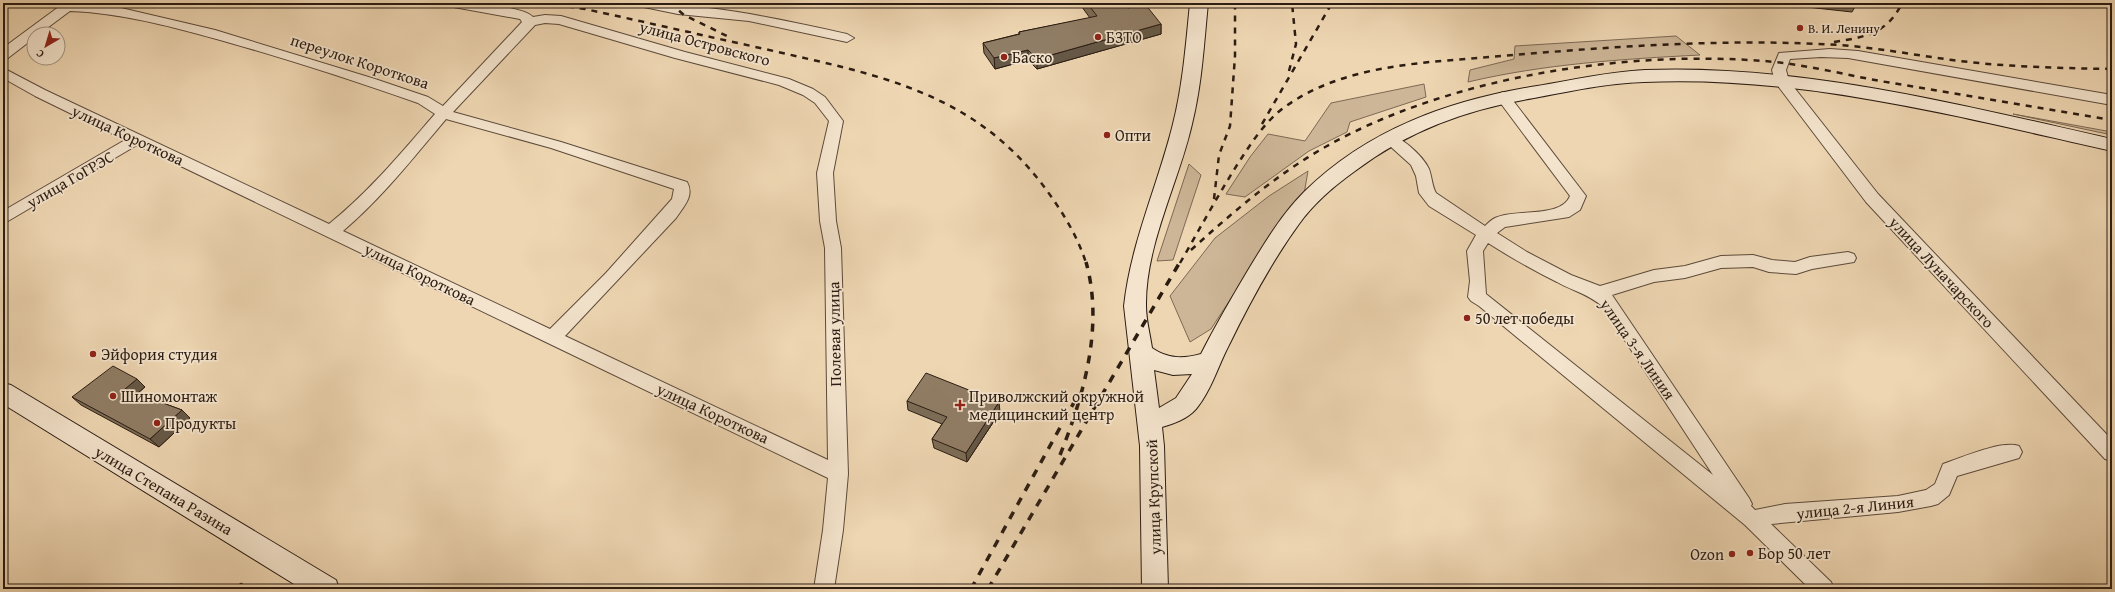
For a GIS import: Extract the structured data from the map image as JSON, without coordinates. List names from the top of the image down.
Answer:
{
  "streets": {
    "main road": ["улица Степана Разина", "улица Крупской"],
    "street": [
      "улица Островского",
      "переулок Короткова",
      "улица Короткова",
      "улица ГоГРЭС",
      "улица Луначарского",
      "Полевая улица",
      "улица 3-я Линия",
      "улица 2-я Линия"
    ]
  },
  "crossings": [
    ["улица Островского", "Полевая улица"],
    ["переулок Короткова", "улица Короткова"],
    ["улица Короткова", "улица ГоГРЭС"],
    ["улица Короткова", "Полевая улица"],
    ["улица 3-я Линия", "улица 2-я Линия"]
  ],
  "places": {
    "other": [
      "В. И. Ленину",
      "БЗТО",
      "Баско",
      "Опти",
      "50 лет победы",
      "Эйфория студия",
      "Шиномонтаж",
      "Продукты",
      "Бор 50 лет",
      "Ozon"
    ],
    "health": ["Приволжский окружной медицинский центр"]
  },
  "north": "bottom left"
}
